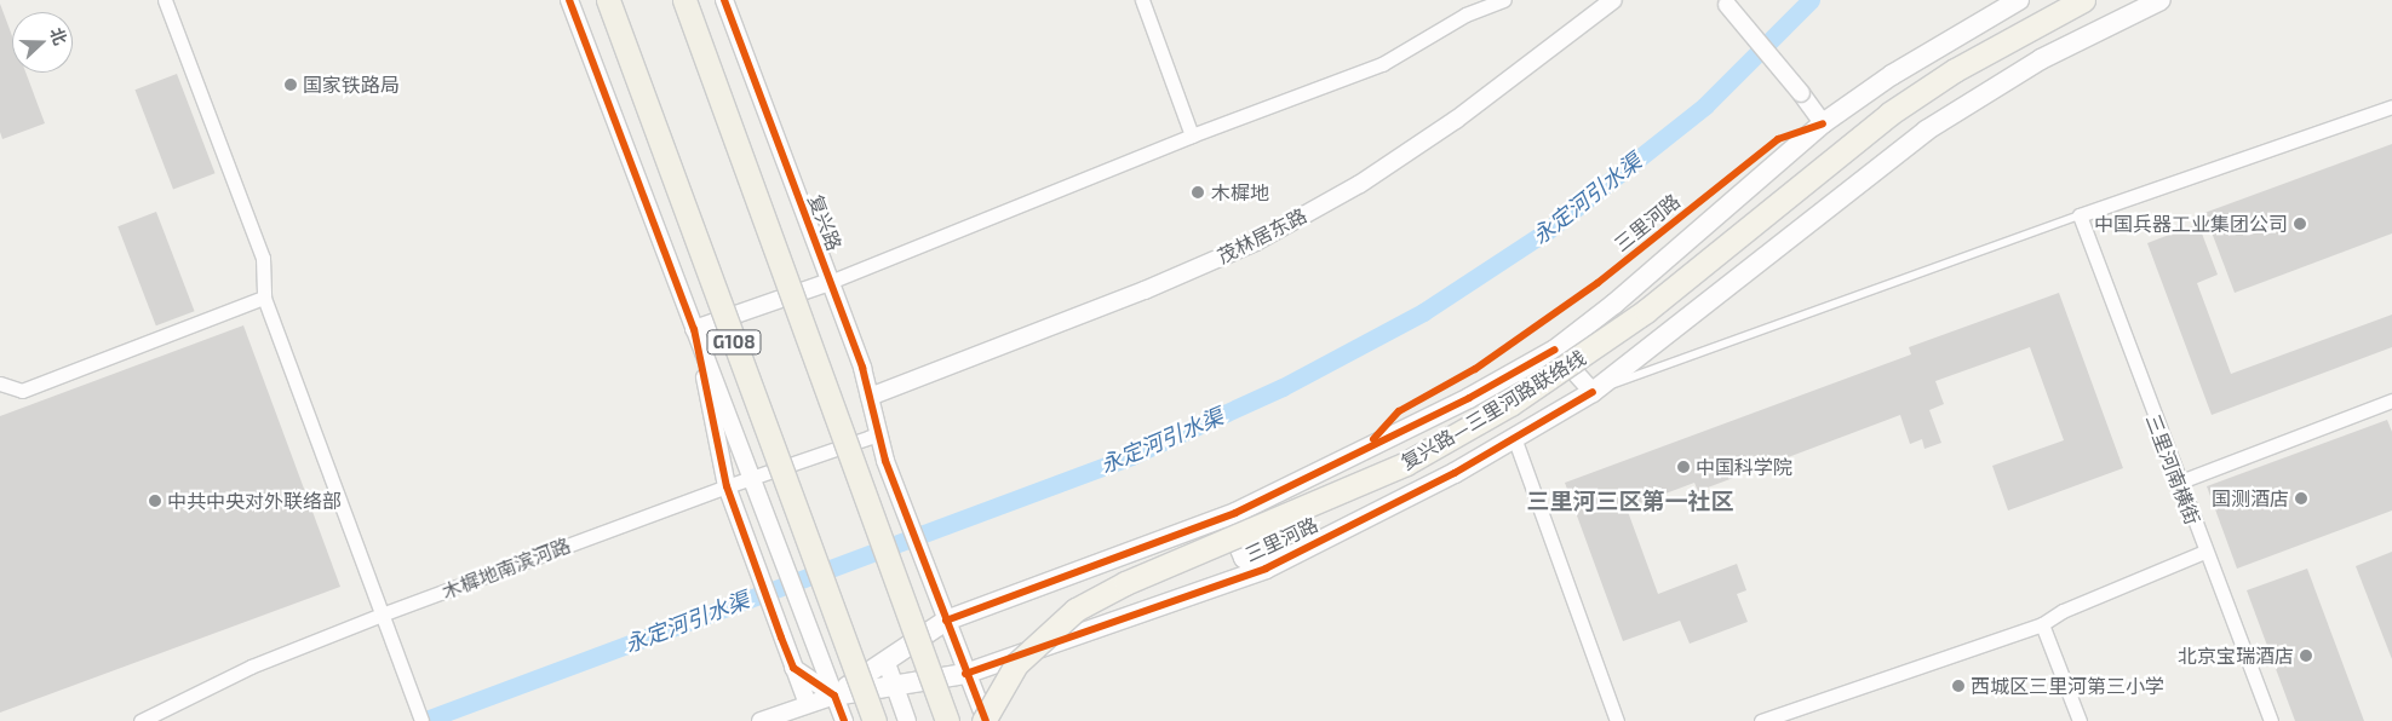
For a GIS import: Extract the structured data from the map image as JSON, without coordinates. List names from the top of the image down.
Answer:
{
  "streets": {
    "highway": ["G108"],
    "main road": ["三里河路", "复兴路—三里河路联络线"],
    "street": [
      "复兴路",
      "茂林居东路",
      "三里河南横街",
      "木樨地南滨河路"
    ]
  },
  "crossings": [
    ["复兴路", "三里河路"],
    ["复兴路", "茂林居东路"],
    ["复兴路", "木樨地南滨河路"]
  ],
  "districts": ["三里河三区第一社区"],
  "water": ["永定河引水渠"],
  "places": [
    "国家铁路局",
    "木樨地",
    "中国兵器工业集团公司",
    "中国科学院",
    "国测酒店",
    "中共中央对外联络部",
    "北京宝瑞酒店",
    "西城区三里河第三小学"
  ],
  "north": "right"
}
